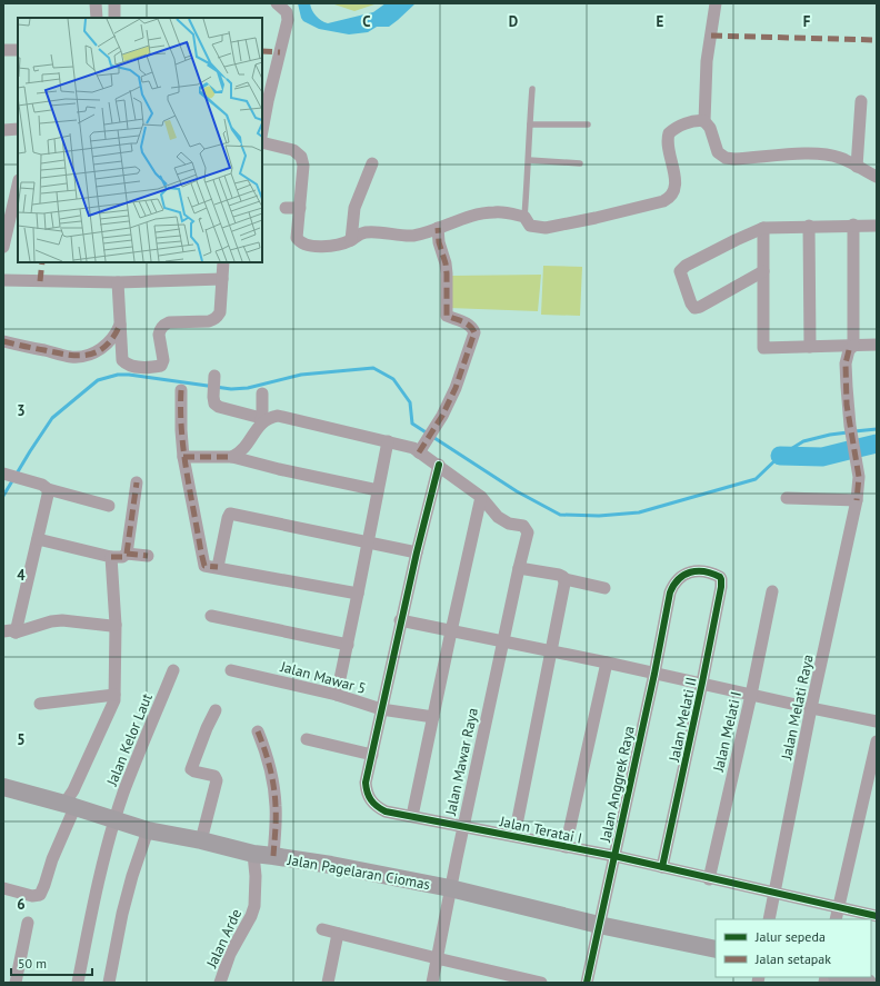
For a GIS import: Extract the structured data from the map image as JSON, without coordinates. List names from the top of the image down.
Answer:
{
  "streets": {
    "main road": ["Jalan Pagelaran Ciomas"],
    "street": [
      "Jalan Mawar 5",
      "Jalan Melati Raya",
      "Jalan Melati II",
      "Jalan Melati I",
      "Jalan Kelor Laut",
      "Jalan Mawar Raya",
      "Jalan Anggrek Raya",
      "Jalan Teratai I",
      "Jalan Arde"
    ]
  },
  "crossings": [
    ["Jalan Mawar 5", "Jalan Teratai I"],
    ["Jalan Melati Raya", "Jalan Teratai I"],
    ["Jalan Melati II", "Jalan Anggrek Raya"],
    ["Jalan Melati II", "Jalan Teratai I"],
    ["Jalan Melati I", "Jalan Teratai I"],
    ["Jalan Kelor Laut", "Jalan Pagelaran Ciomas"],
    ["Jalan Mawar Raya", "Jalan Teratai I"],
    ["Jalan Mawar Raya", "Jalan Pagelaran Ciomas"],
    ["Jalan Anggrek Raya", "Jalan Teratai I"],
    ["Jalan Anggrek Raya", "Jalan Pagelaran Ciomas"],
    ["Jalan Pagelaran Ciomas", "Jalan Arde"]
  ],
  "legend": ["Jalur sepeda", "Jalan setapak"],
  "scale_bar": "50 m",
  "grid": {
    "columns": [
      "C",
      "D",
      "E",
      "F"
    ],
    "rows": [
      "3",
      "4",
      "5",
      "6"
    ]
  }
}
